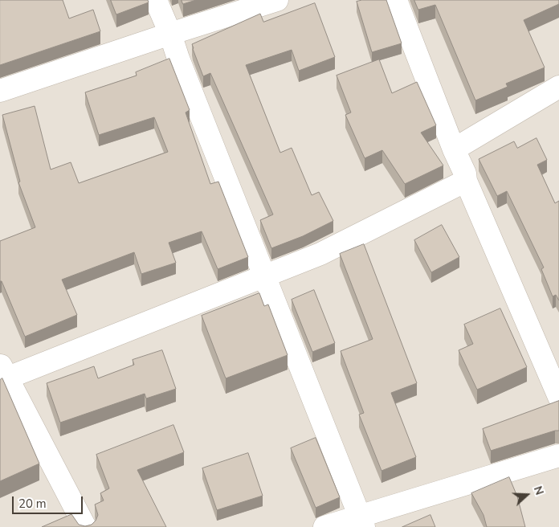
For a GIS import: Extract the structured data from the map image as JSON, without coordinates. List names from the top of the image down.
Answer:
{
  "scale_bar": "20 m",
  "north": "right"
}
